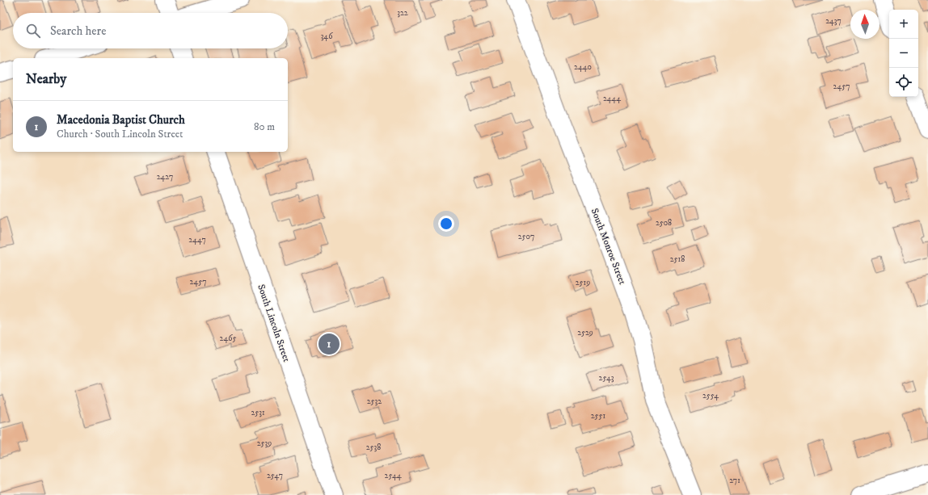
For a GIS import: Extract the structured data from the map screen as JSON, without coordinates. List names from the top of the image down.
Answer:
{
  "streets": {
    "street": ["South Monroe Street", "South Lincoln Street"]
  },
  "house_numbers": [
    "322",
    "2437",
    "346",
    "2440",
    "2457",
    "2444",
    "2427",
    "2508",
    "2507",
    "2447",
    "2518",
    "2457",
    "2519",
    "2529",
    "2465",
    "2543",
    "2554",
    "2532",
    "2531",
    "2551",
    "2539",
    "2538",
    "2547",
    "2544",
    "271"
  ],
  "north": "top",
  "page": {
    "map_buttons": ["+", "−"],
    "search": "Search here",
    "heading": "Nearby",
    "list": [
      {
        "mark": "1",
        "name": "Macedonia Baptist Church",
        "note": "Church · South Lincoln Street",
        "value": "80 m"
      }
    ],
    "pins": "1"
  }
}
